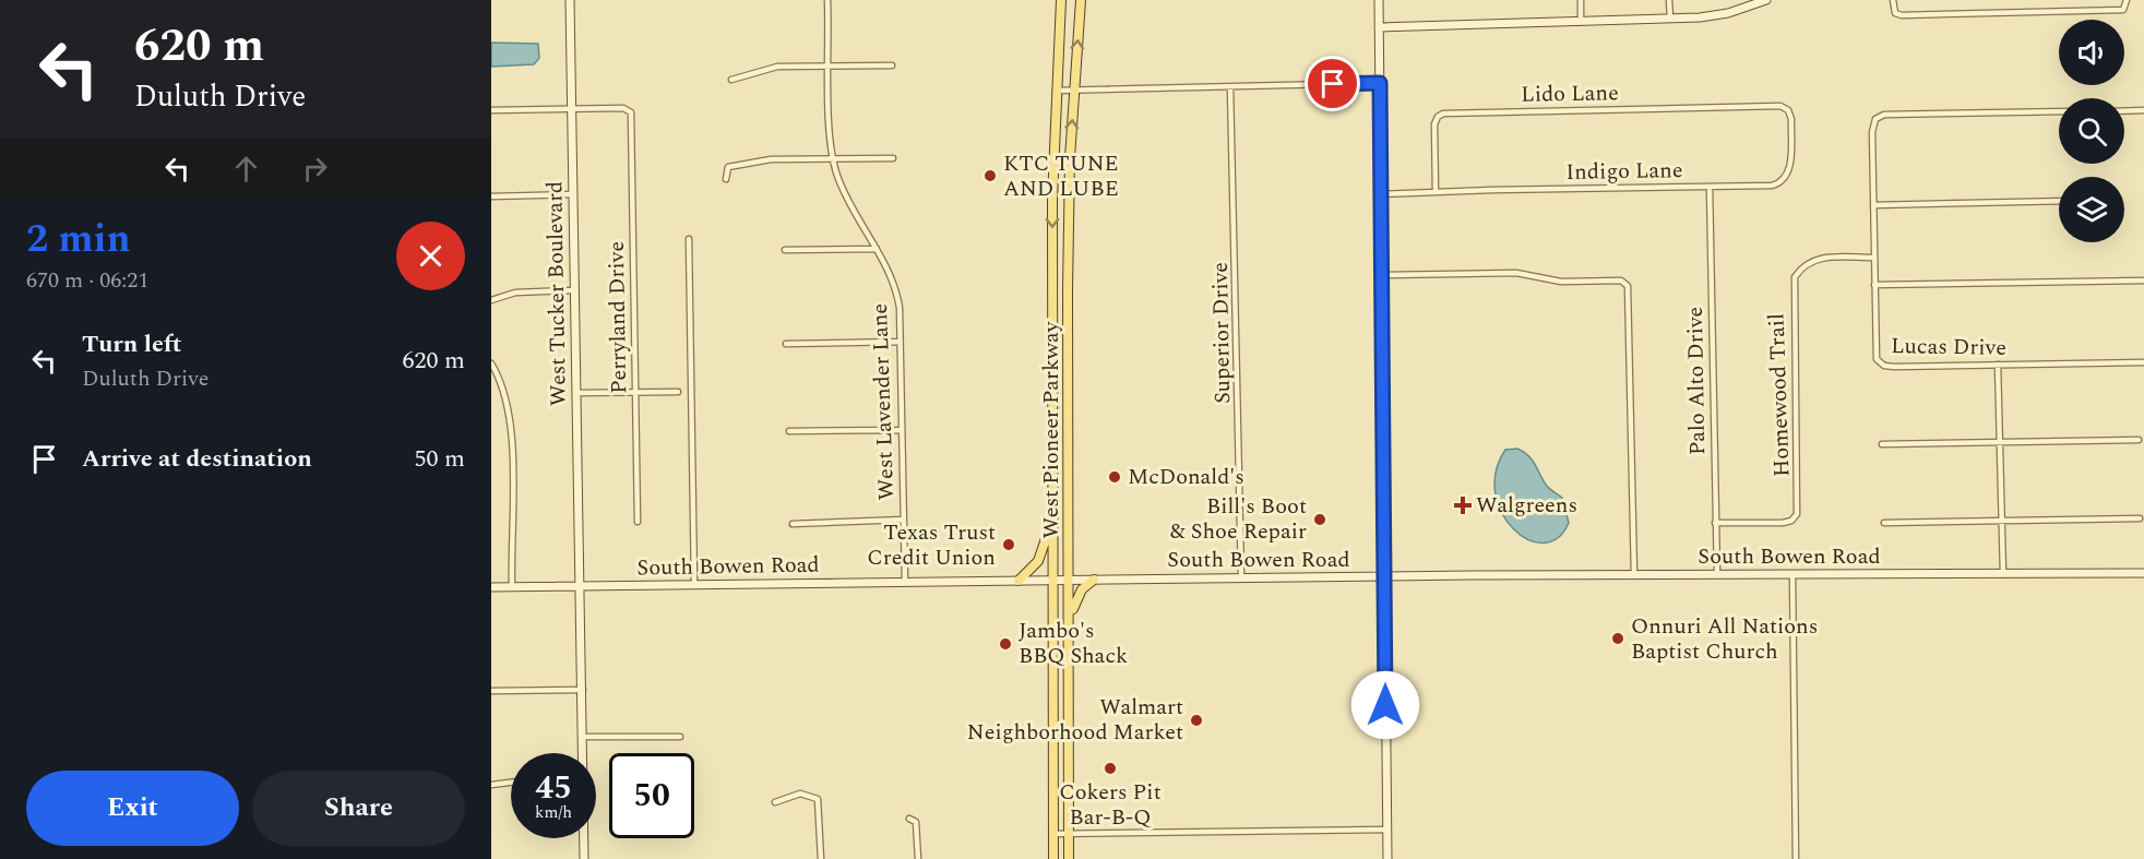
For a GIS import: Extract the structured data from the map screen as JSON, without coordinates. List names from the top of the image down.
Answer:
{
  "streets": {
    "main road": ["West Tucker Boulevard", "West Pioneer Parkway", "South Bowen Road"],
    "street": [
      "Lido Lane",
      "Indigo Lane",
      "Perryland Drive",
      "Superior Drive",
      "Lucas Drive",
      "Palo Alto Drive",
      "Homewood Trail",
      "West Lavender Lane"
    ]
  },
  "crossings": [
    ["Lido Lane", "Indigo Lane"],
    ["Indigo Lane", "Palo Alto Drive"],
    ["West Tucker Boulevard", "Perryland Drive"],
    ["West Tucker Boulevard", "South Bowen Road"],
    ["Superior Drive", "South Bowen Road"],
    ["Lucas Drive", "Homewood Trail"],
    ["Palo Alto Drive", "Homewood Trail"],
    ["Palo Alto Drive", "South Bowen Road"],
    ["West Lavender Lane", "South Bowen Road"],
    ["West Pioneer Parkway", "South Bowen Road"]
  ],
  "places": {
    "other": [
      "KTC TUNE AND LUBE",
      "McDonald's",
      "Bill's Boot & Shoe Repair",
      "Texas Trust Credit Union",
      "Onnuri All Nations Baptist Church",
      "Jambo's BBQ Shack",
      "Walmart Neighborhood Market",
      "Cokers Pit Bar-B-Q"
    ],
    "health": ["Walgreens"]
  },
  "page": {
    "turn": ["620 m", "Duluth Drive"],
    "heading": ["2 min", "670 m · 06:21"],
    "list": [
      {
        "name": "Turn left",
        "note": "Duluth Drive",
        "value": "620 m"
      },
      {
        "name": "Arrive at destination",
        "value": "50 m"
      }
    ],
    "speed": "45 km/h",
    "limit": "50",
    "buttons": ["Exit", "Share"]
  }
}
